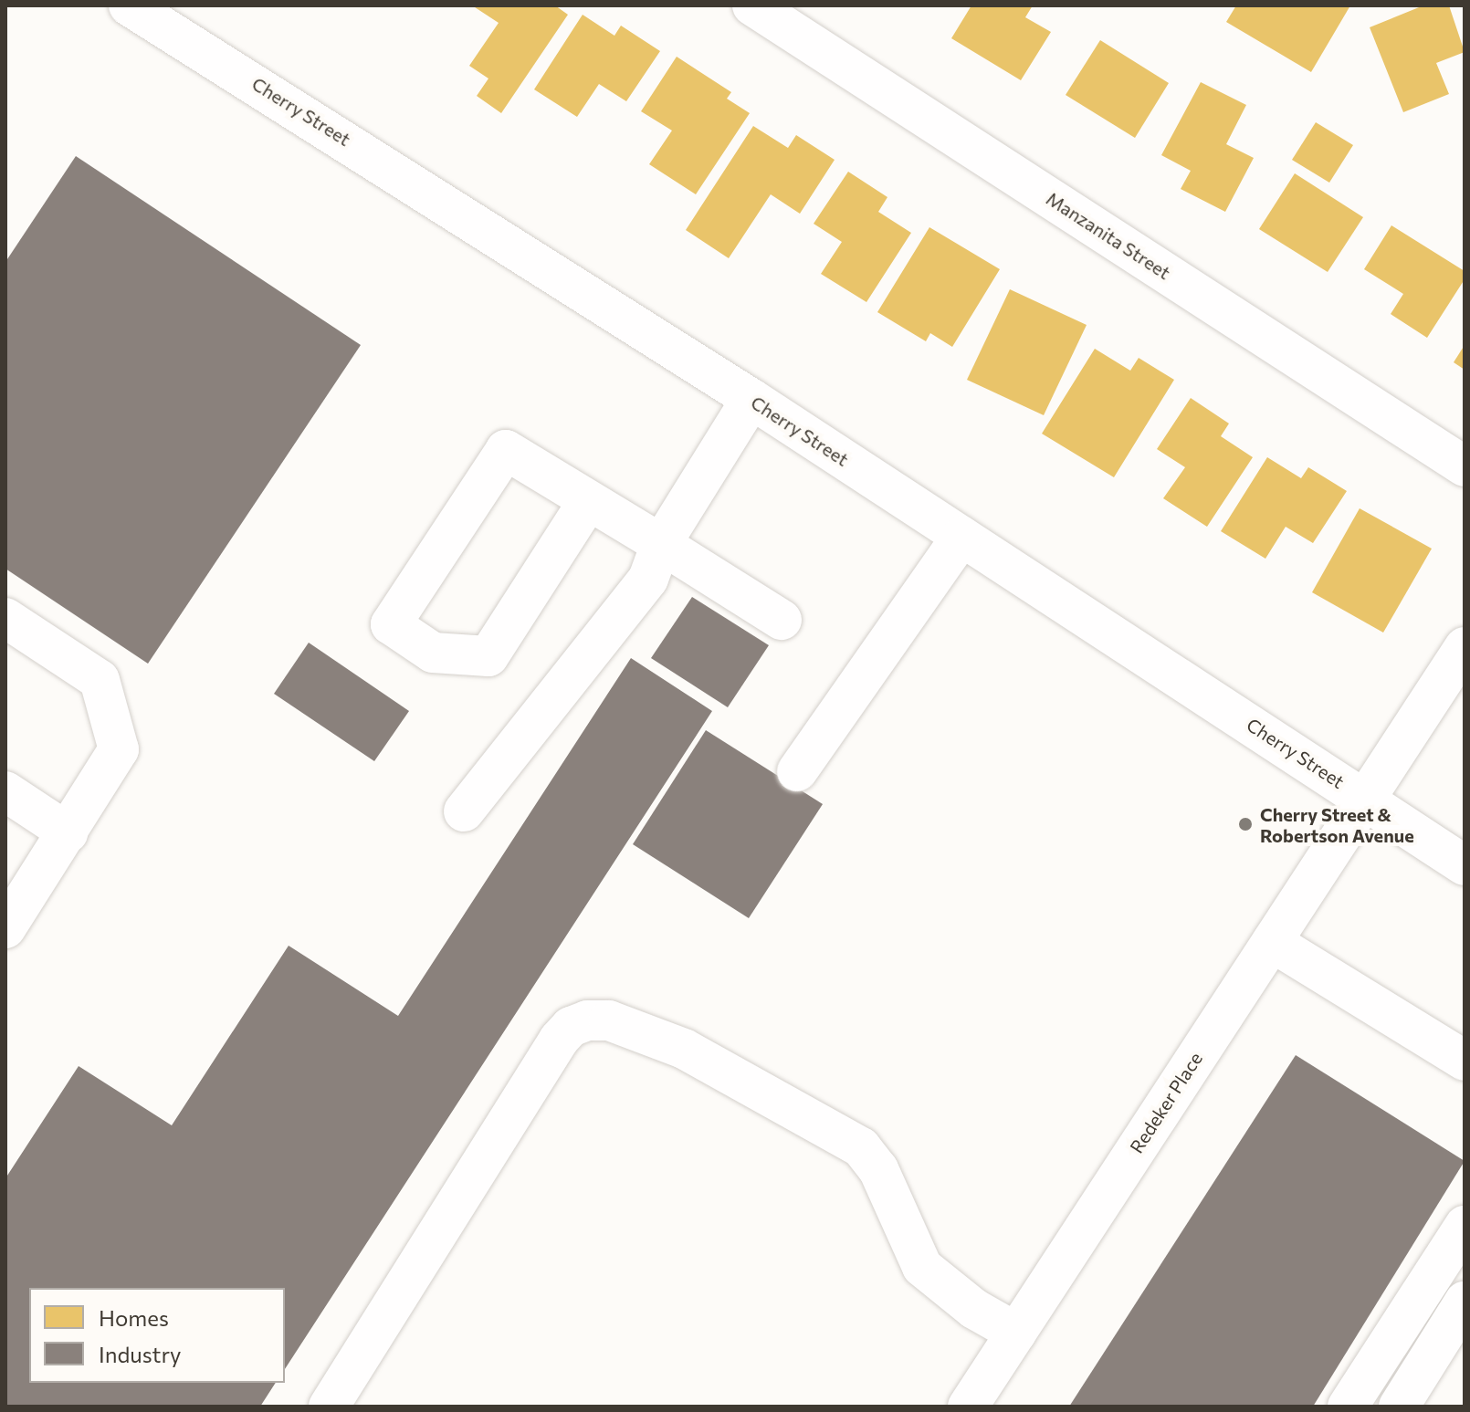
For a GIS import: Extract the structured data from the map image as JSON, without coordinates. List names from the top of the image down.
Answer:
{
  "streets": {
    "street": ["Cherry Street", "Manzanita Street", "Redeker Place"]
  },
  "crossings": [
    ["Cherry Street", "Redeker Place"]
  ],
  "places": ["Cherry Street & Robertson Avenue"],
  "legend": ["Homes", "Industry"]
}
